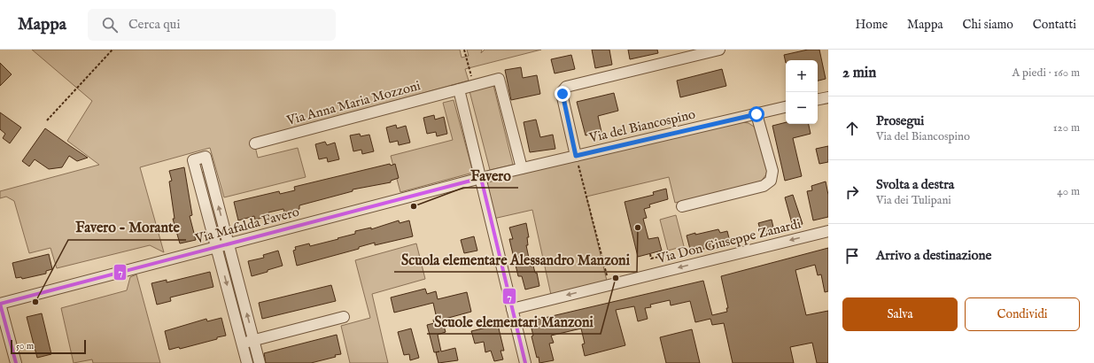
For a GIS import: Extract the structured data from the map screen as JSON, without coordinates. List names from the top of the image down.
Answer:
{
  "streets": {
    "street": [
      "Via Anna Maria Mozzoni",
      "Via del Biancospino",
      "Via Mafalda Favero",
      "Via Don Giuseppe Zanardi"
    ]
  },
  "crossings": [
    ["Via Anna Maria Mozzoni", "Via del Biancospino"],
    ["Via del Biancospino", "Via Mafalda Favero"]
  ],
  "one_way": ["Via Don Giuseppe Zanardi"],
  "places": [
    "Favero",
    "Scuola elementare Alessandro Manzoni",
    "Scuole elementari Manzoni",
    "Favero - Morante"
  ],
  "lines": ["transit line 7"],
  "scale_bar": "50 m",
  "page": {
    "header": "Mappa",
    "search": "Cerca qui",
    "nav": [
      "Home",
      "Mappa",
      "Chi siamo",
      "Contatti"
    ],
    "heading": ["2 min", "A piedi · 160 m"],
    "map_buttons": ["+", "−"],
    "list": [
      ["Prosegui", "Via del Biancospino", "120 m"],
      ["Svolta a destra", "Via dei Tulipani", "40 m"],
      "Arrivo a destinazione"
    ],
    "buttons": ["Salva", "Condividi"],
    "scale": "50 m"
  }
}
